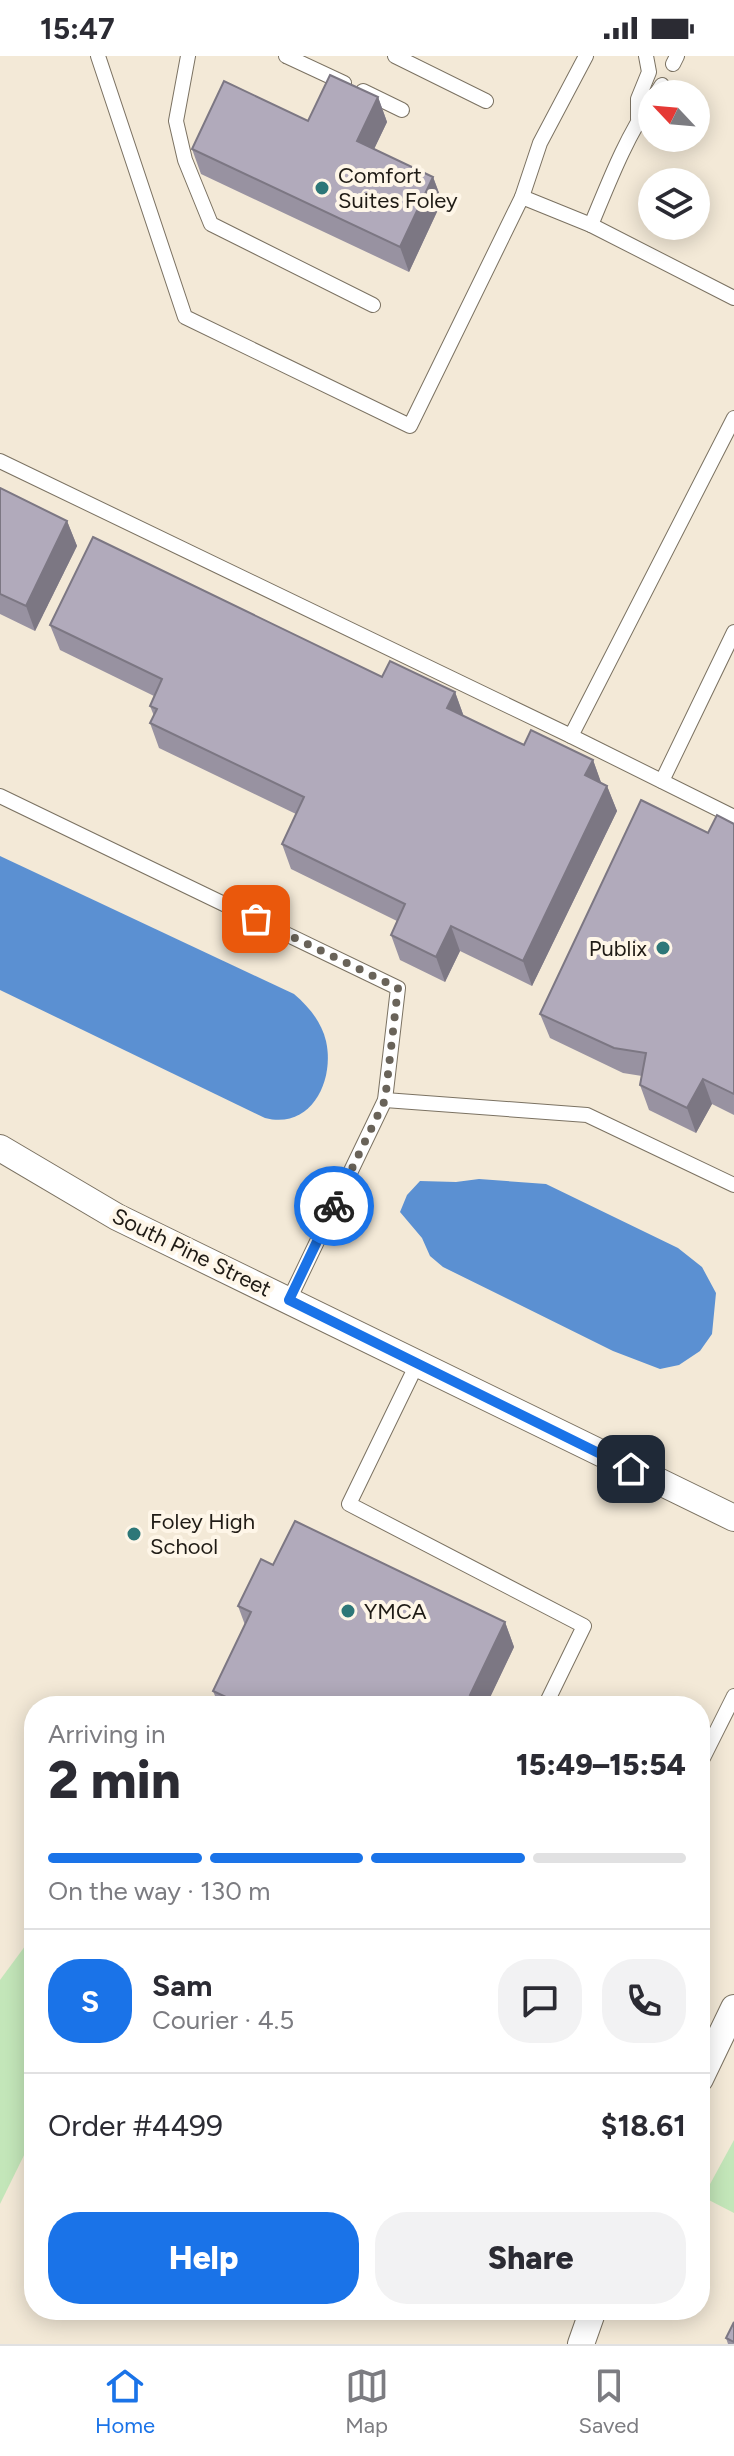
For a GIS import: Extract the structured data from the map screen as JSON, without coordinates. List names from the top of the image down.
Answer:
{
  "streets": {
    "street": ["South Pine Street"]
  },
  "places": [
    "Comfort Suites Foley",
    "Publix",
    "Foley High School",
    "YMCA"
  ],
  "north": "top left",
  "page": {
    "status": "15:47",
    "heading": ["2 min", "Arriving in", "15:49–15:54"],
    "panel": [
      "Sam",
      "Courier · 4.5",
      "Order #4499",
      "$18.61"
    ],
    "bar": "On the way · 130 m",
    "round": "S",
    "buttons": ["Help", "Share"],
    "tabs": ["Home", "Map", "Saved"]
  }
}
